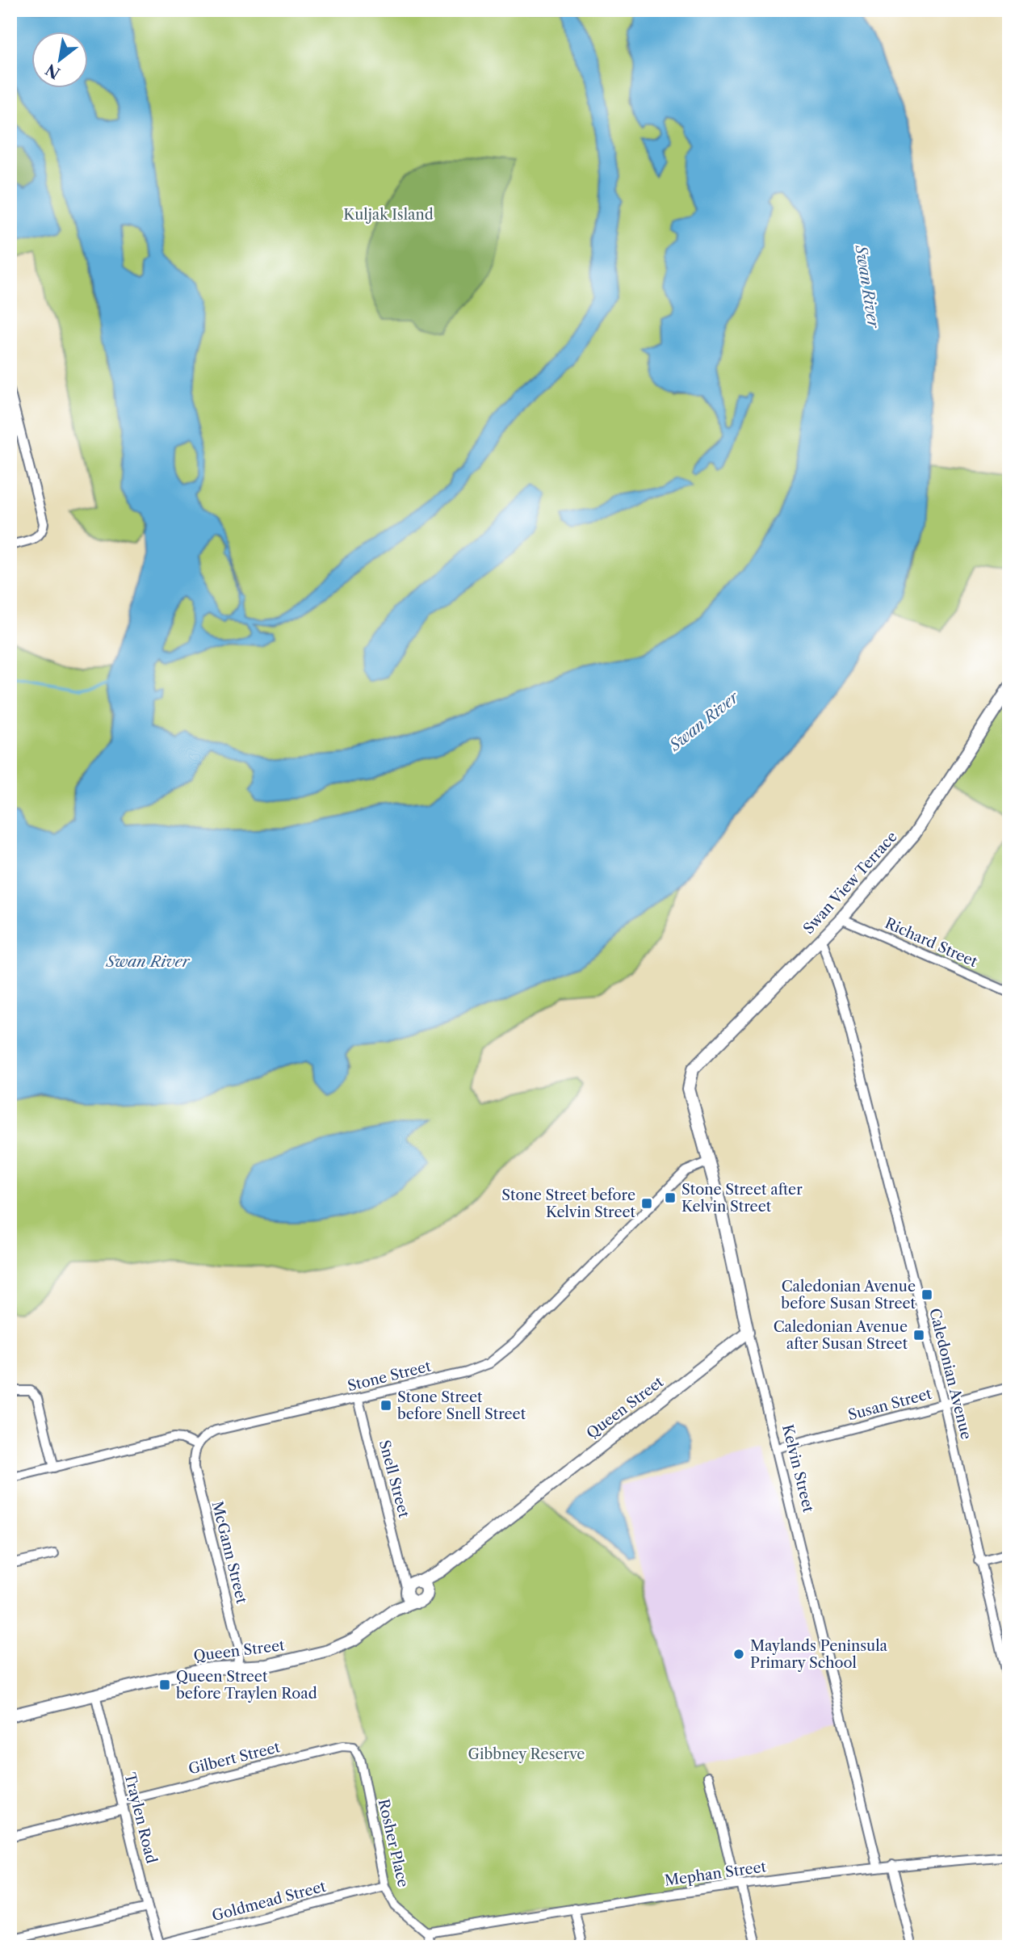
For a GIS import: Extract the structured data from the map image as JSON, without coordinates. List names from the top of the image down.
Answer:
{
  "streets": {
    "street": [
      "Swan View Terrace",
      "Richard Street",
      "Caledonian Avenue",
      "Stone Street",
      "Susan Street",
      "Queen Street",
      "Kelvin Street",
      "Snell Street",
      "McGann Street",
      "Gilbert Street",
      "Traylen Road",
      "Rosher Place",
      "Mephan Street",
      "Goldmead Street"
    ]
  },
  "crossings": [
    ["Swan View Terrace", "Richard Street"],
    ["Swan View Terrace", "Caledonian Avenue"],
    ["Swan View Terrace", "Kelvin Street"],
    ["Caledonian Avenue", "Susan Street"],
    ["Stone Street", "Kelvin Street"],
    ["Stone Street", "Snell Street"],
    ["Stone Street", "McGann Street"],
    ["Susan Street", "Kelvin Street"],
    ["Queen Street", "Kelvin Street"],
    ["Queen Street", "Snell Street"],
    ["Queen Street", "McGann Street"],
    ["Queen Street", "Traylen Road"],
    ["Kelvin Street", "Mephan Street"],
    ["Gilbert Street", "Traylen Road"],
    ["Gilbert Street", "Rosher Place"],
    ["Traylen Road", "Goldmead Street"],
    ["Rosher Place", "Mephan Street"],
    ["Rosher Place", "Goldmead Street"]
  ],
  "water": ["Swan River"],
  "parks": ["Kuljak Island", "Gibbney Reserve"],
  "places": {
    "transit": [
      "Stone Street after Kelvin Street",
      "Stone Street before Kelvin Street",
      "Caledonian Avenue before Susan Street",
      "Caledonian Avenue after Susan Street",
      "Stone Street before Snell Street",
      "Queen Street before Traylen Road"
    ],
    "other": ["Maylands Peninsula Primary School"]
  },
  "north": "bottom left"
}
